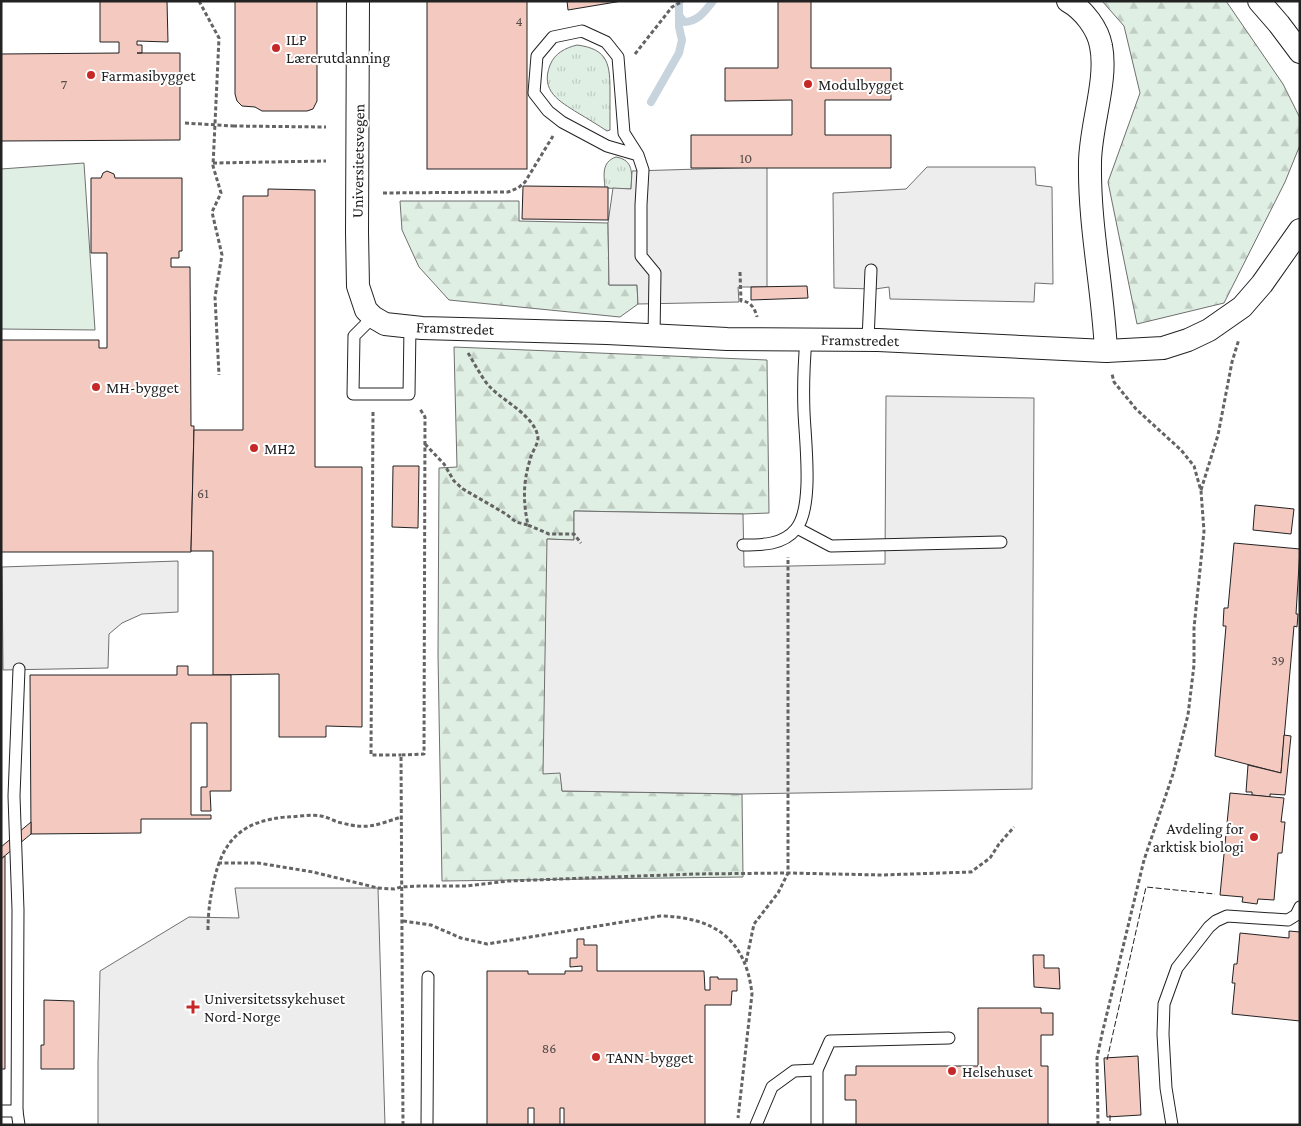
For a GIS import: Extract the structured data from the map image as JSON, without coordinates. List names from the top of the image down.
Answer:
{
  "streets": {
    "street": ["Universitetsvegen", "Framstredet"]
  },
  "crossings": [
    ["Universitetsvegen", "Framstredet"]
  ],
  "places": {
    "other": [
      "ILP Lærerutdanning",
      "Farmasibygget",
      "Modulbygget",
      "MH-bygget",
      "MH2",
      "Avdeling for arktisk biologi",
      "TANN-bygget",
      "Helsehuset"
    ],
    "health": ["Universitetssykehuset Nord-Norge"]
  },
  "house_numbers": [
    "4",
    "7",
    "10",
    "61",
    "39",
    "86"
  ]
}
